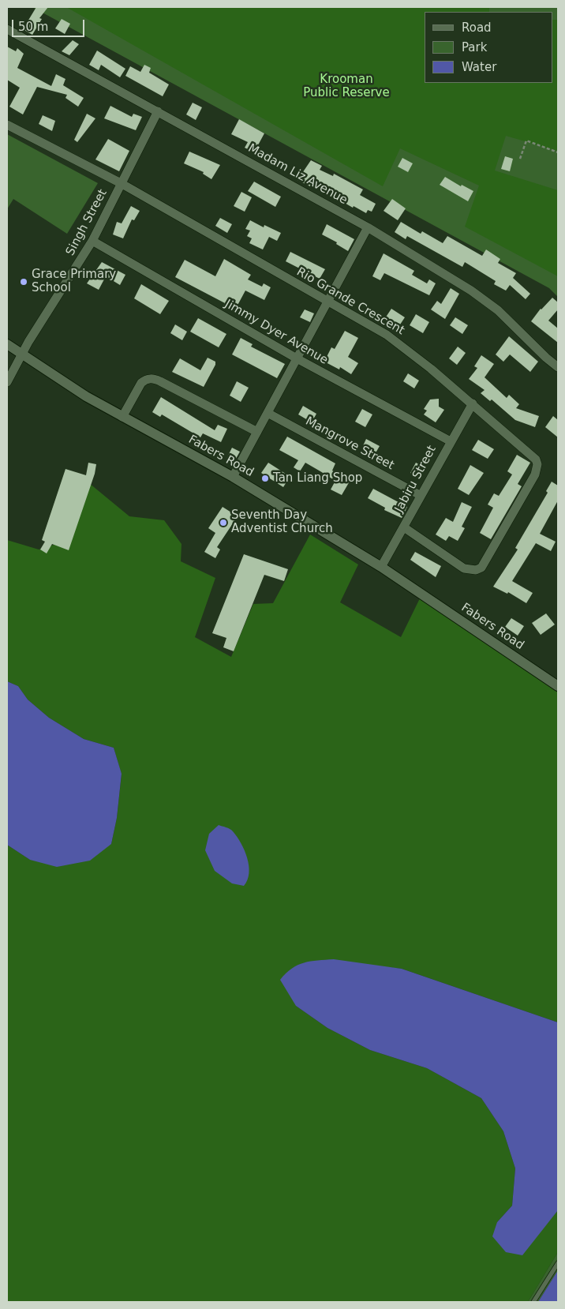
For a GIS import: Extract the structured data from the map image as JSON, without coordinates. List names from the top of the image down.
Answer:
{
  "streets": {
    "main road": ["Fabers Road"],
    "street": [
      "Madam Liz Avenue",
      "Singh Street",
      "Rio Grande Crescent",
      "Jimmy Dyer Avenue",
      "Mangrove Street",
      "Jabiru Street"
    ]
  },
  "crossings": [
    ["Madam Liz Avenue", "Singh Street"],
    ["Singh Street", "Rio Grande Crescent"],
    ["Singh Street", "Jimmy Dyer Avenue"],
    ["Singh Street", "Fabers Road"],
    ["Rio Grande Crescent", "Jabiru Street"],
    ["Jimmy Dyer Avenue", "Jabiru Street"],
    ["Mangrove Street", "Jabiru Street"],
    ["Fabers Road", "Jabiru Street"]
  ],
  "parks": ["Krooman Public Reserve"],
  "places": ["Grace Primary School", "Tan Liang Shop", "Seventh Day Adventist Church"],
  "legend": ["Road", "Park", "Water"],
  "scale_bar": "50 m"
}
